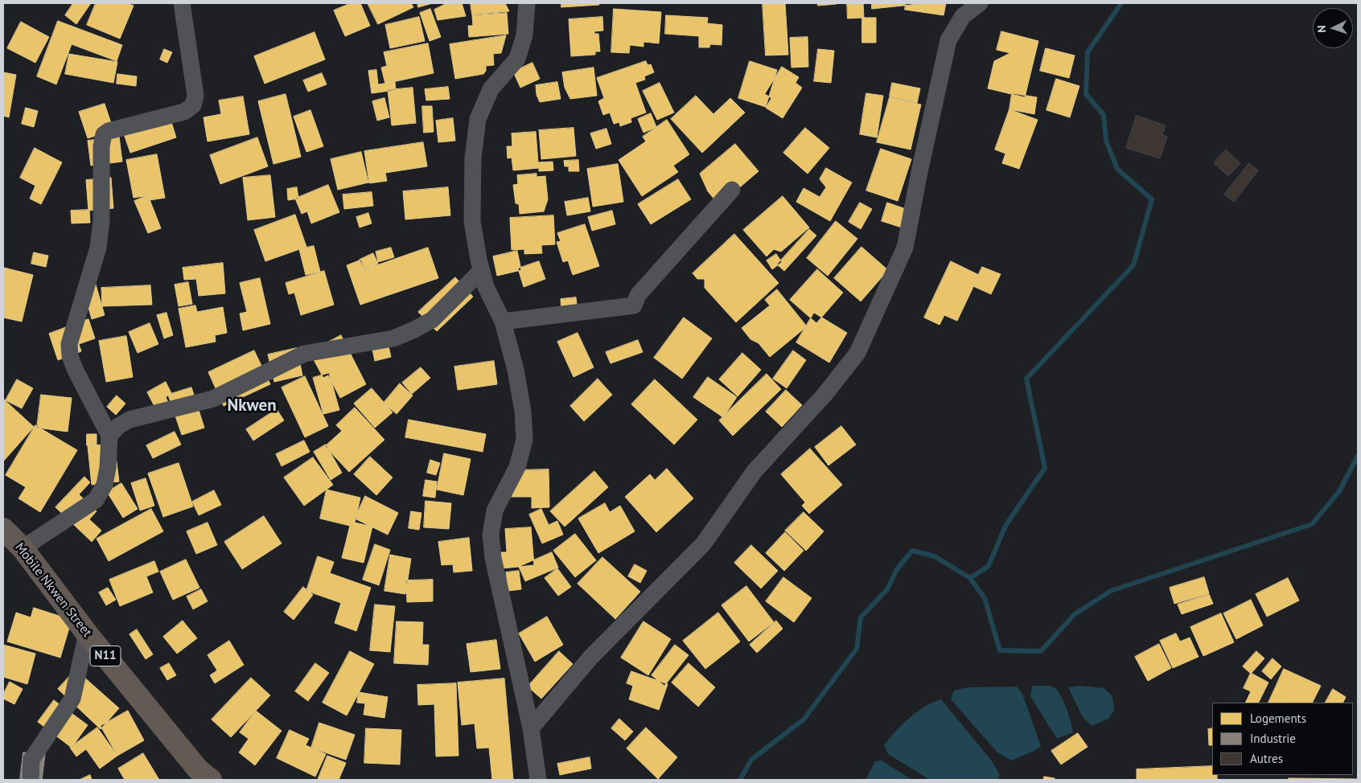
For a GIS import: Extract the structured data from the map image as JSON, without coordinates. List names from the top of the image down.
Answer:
{
  "streets": {
    "highway": ["Mobile Nkwen Street", "N11"]
  },
  "districts": ["Nkwen"],
  "legend": ["Logements", "Industrie", "Autres"],
  "north": "left"
}
